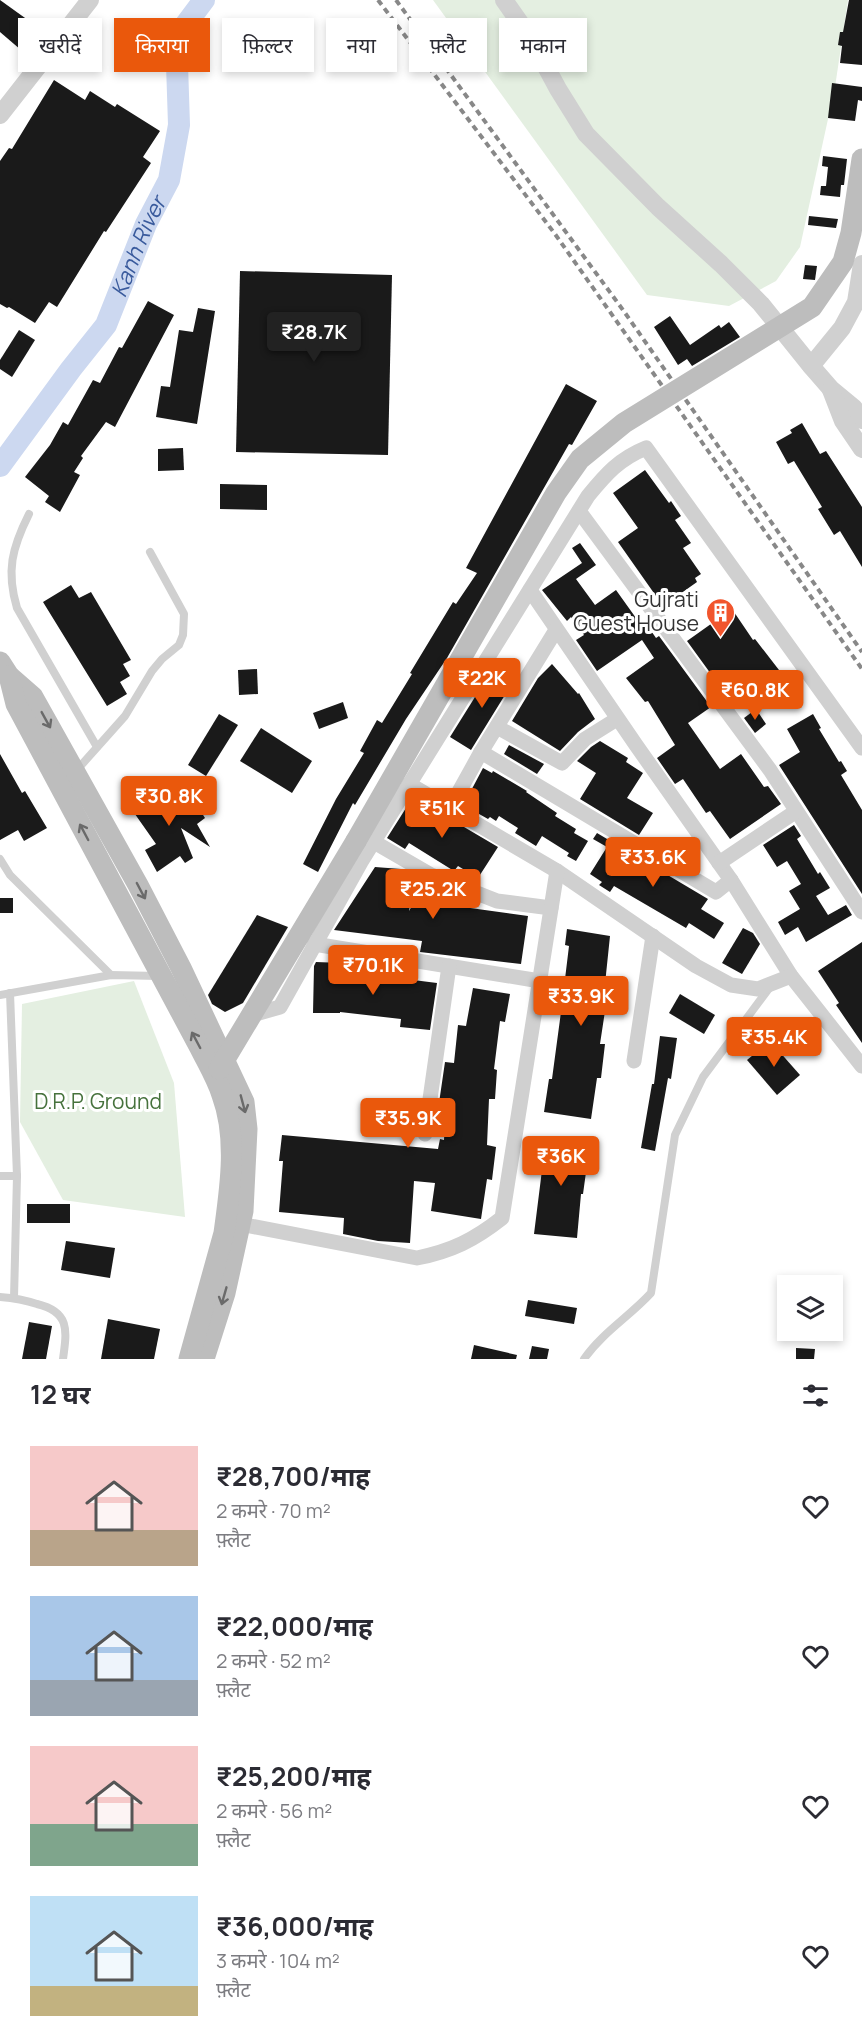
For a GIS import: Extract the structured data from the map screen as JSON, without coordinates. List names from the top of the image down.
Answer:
{
  "water": ["Kanh River"],
  "parks": ["D.R.P. Ground"],
  "places": {
    "building": ["Gujrati Guest House"]
  },
  "page": {
    "chip": [
      "खरीदें",
      "किराया",
      "फ़िल्टर",
      "नया",
      "फ़्लैट",
      "मकान"
    ],
    "price": [
      "₹28.7K",
      "₹22K",
      "₹60.8K",
      "₹30.8K",
      "₹51K",
      "₹33.6K",
      "₹25.2K",
      "₹70.1K",
      "₹33.9K",
      "₹35.4K",
      "₹35.9K",
      "₹36K"
    ],
    "heading": "12 घर",
    "list": [
      {
        "name": "₹28,700/माह",
        "note": "2 कमरे · 70 m² · फ़्लैट"
      },
      {
        "name": "₹22,000/माह",
        "note": "2 कमरे · 52 m² · फ़्लैट"
      },
      {
        "name": "₹25,200/माह",
        "note": "2 कमरे · 56 m² · फ़्लैट"
      },
      {
        "name": "₹36,000/माह",
        "note": "3 कमरे · 104 m² · फ़्लैट"
      }
    ]
  }
}
